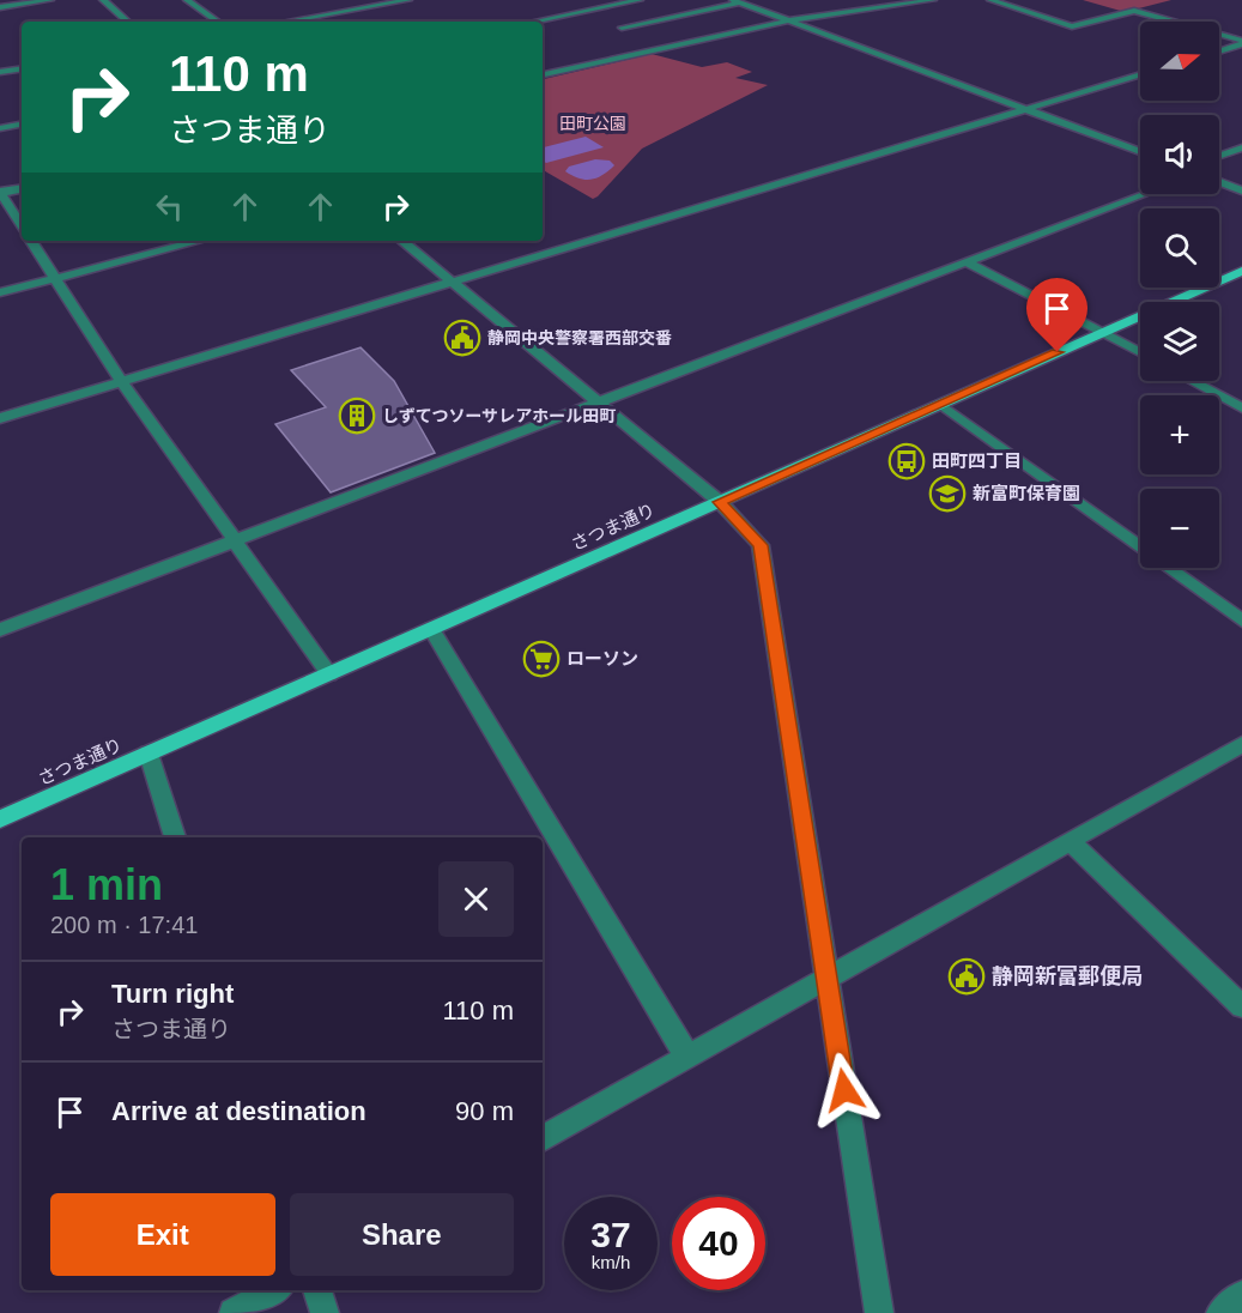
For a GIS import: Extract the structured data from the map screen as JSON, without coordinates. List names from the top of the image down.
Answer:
{
  "streets": {
    "main road": ["さつま通り"]
  },
  "parks": ["田町公園"],
  "places": {
    "public building": ["静岡中央警察署西部交番", "静岡新富郵便局"],
    "building": ["しずてつソーサレアホール田町"],
    "bus stop": ["田町四丁目"],
    "school or university": ["新富町保育園"],
    "supermarket": ["ローソン"]
  },
  "north": "right",
  "page": {
    "map_buttons": ["+", "−"],
    "turn": ["110 m", "さつま通り"],
    "heading": ["1 min", "200 m · 17:41"],
    "list": [
      {
        "name": "Turn right",
        "note": "さつま通り",
        "value": "110 m"
      },
      {
        "name": "Arrive at destination",
        "value": "90 m"
      }
    ],
    "buttons": ["Exit", "Share"],
    "speed": "37 km/h",
    "limit": "40"
  }
}
